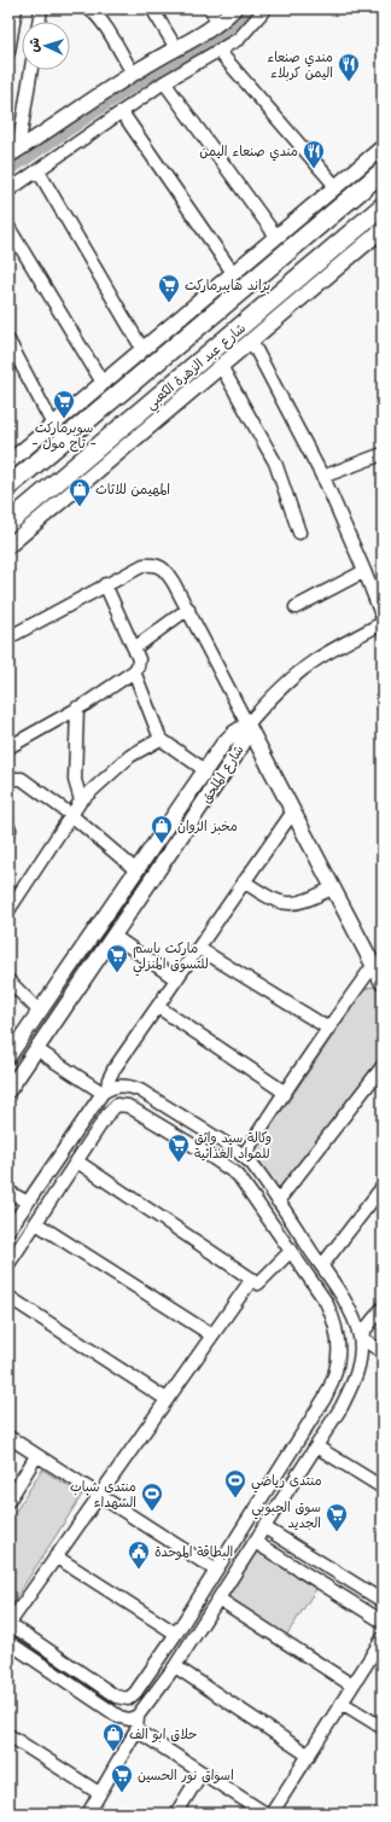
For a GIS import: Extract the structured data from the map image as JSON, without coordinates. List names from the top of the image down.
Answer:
{
  "streets": {
    "main road": ["شارع عبد الزهرة الكعبي"],
    "street": ["شارع الملحق"]
  },
  "places": {
    "restaurant": ["مندي صنعاء اليمن كربلاء", "مندي صنعاء اليمن"],
    "supermarket": [
      "براند هايبرماركت",
      "سوبرماركت - تاج مول -",
      "ماركت باسم للتسوق المنزلي",
      "وكالة سيد واثق للمواد الغذائية",
      "سوق الحبوبي الجديد",
      "اسواق نور الحسين"
    ],
    "shop": ["المهيمن للاثاث", "مخبز الروان", "حلاق ابو الف"],
    "sports": ["منتدى رياضي", "منتدى شباب الشهداء"],
    "public building": ["البطاقة الموحدة"]
  },
  "north": "left"
}
